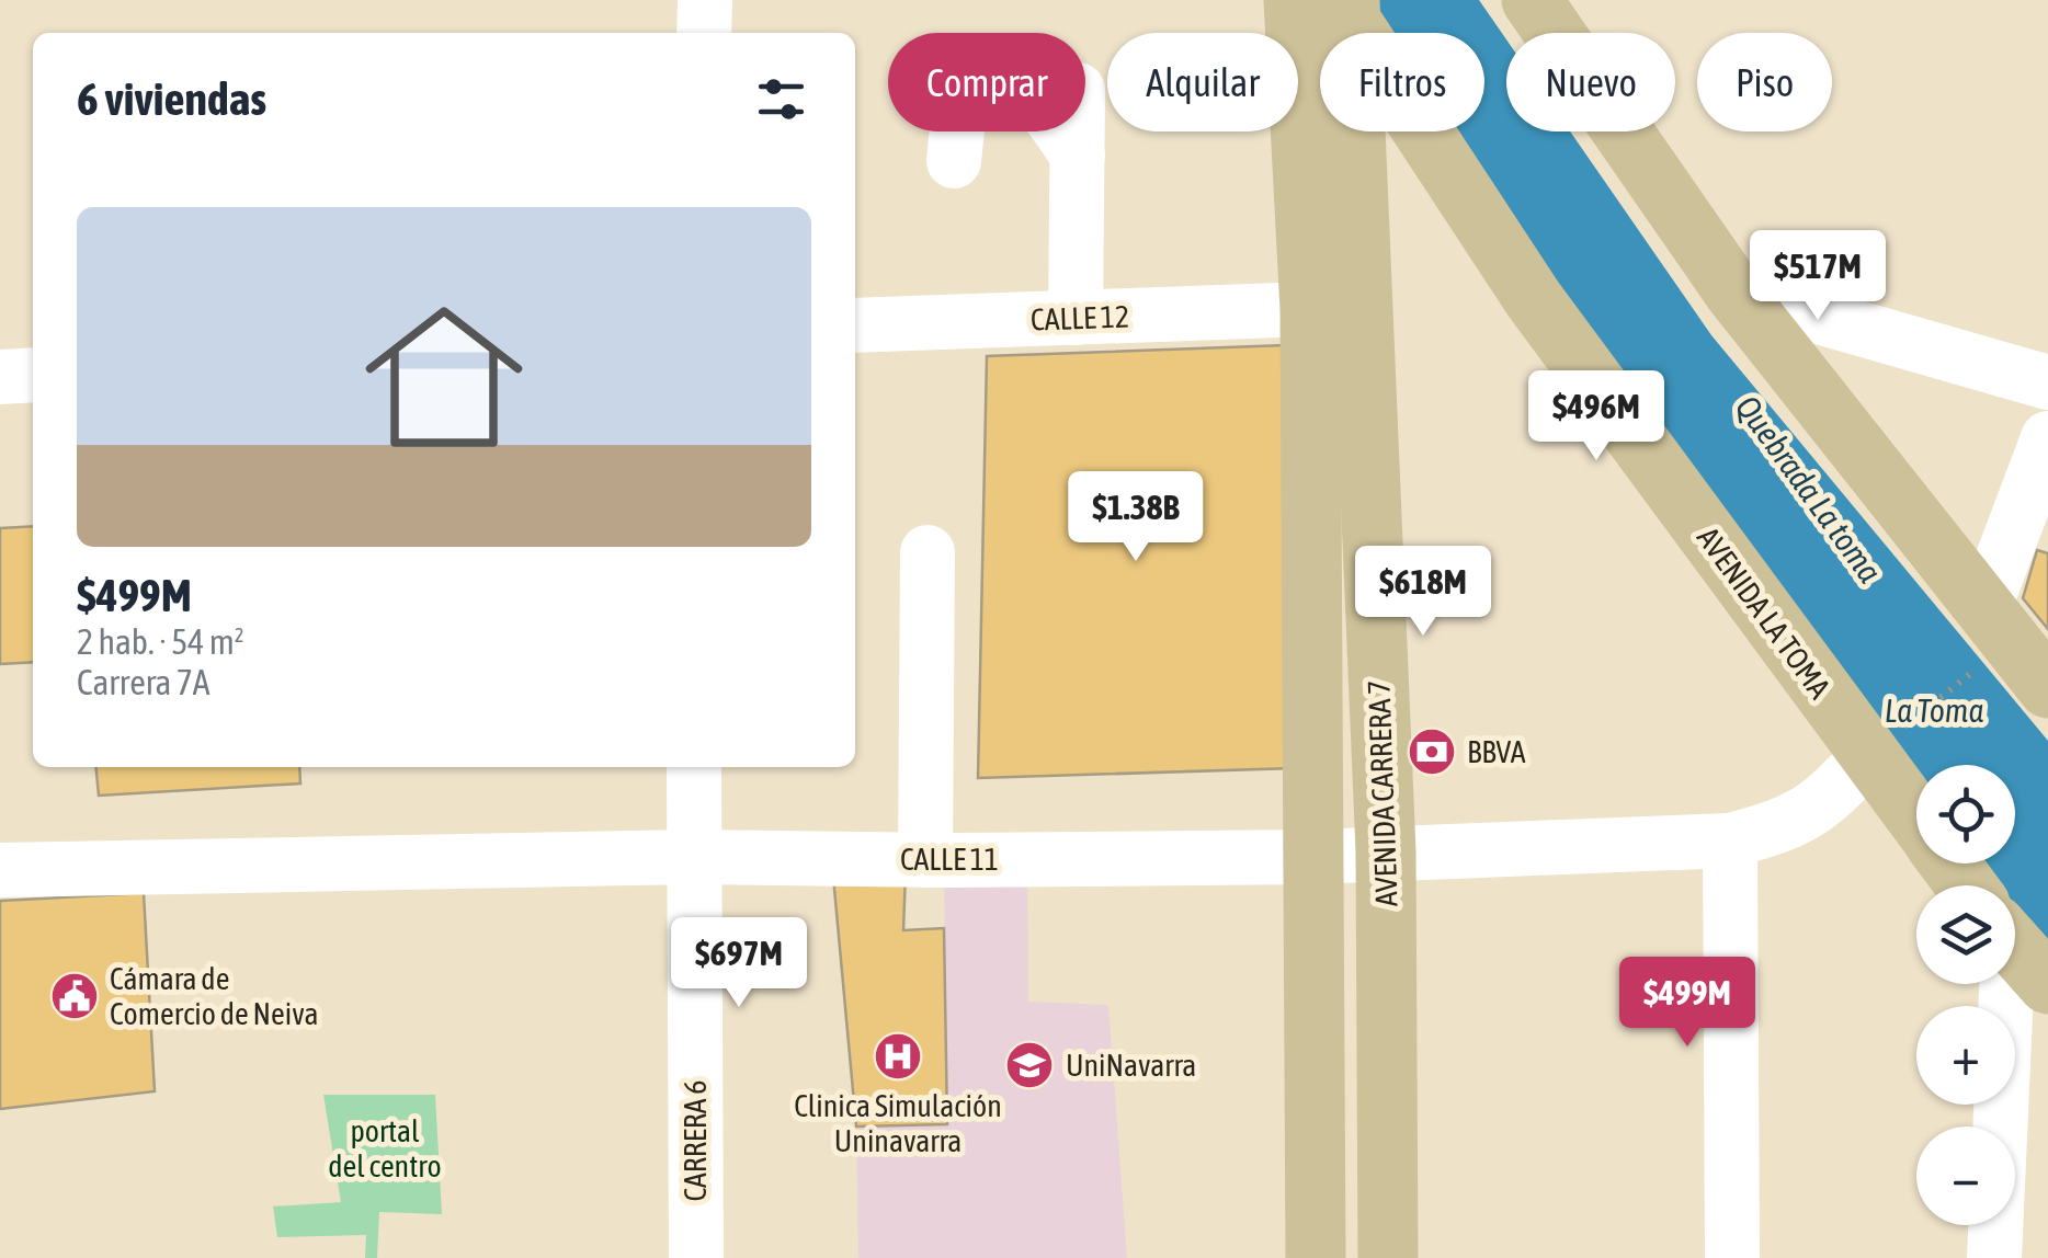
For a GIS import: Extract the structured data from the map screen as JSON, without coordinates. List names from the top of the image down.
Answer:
{
  "streets": {
    "main road": ["AVENIDA LA TOMA", "AVENIDA CARRERA 7"],
    "street": ["CALLE 12", "CALLE 11", "CARRERA 6"]
  },
  "crossings": [
    ["AVENIDA LA TOMA", "AVENIDA CARRERA 7"],
    ["AVENIDA LA TOMA", "CALLE 11"],
    ["AVENIDA CARRERA 7", "CALLE 11"],
    ["CALLE 11", "CARRERA 6"]
  ],
  "water": ["Quebrada La toma", "La Toma"],
  "parks": ["portal del centro"],
  "places": {
    "bank": ["BBVA"],
    "public building": ["Cámara de Comercio de Neiva"],
    "hospital": ["Clinica Simulación Uninavarra"],
    "school or university": ["UniNavarra"]
  },
  "page": {
    "chip": [
      "Comprar",
      "Alquilar",
      "Filtros",
      "Nuevo",
      "Piso"
    ],
    "heading": "6 viviendas",
    "list": [
      {
        "name": "$499M",
        "note": "2 hab. · 54 m² · Carrera 7A"
      }
    ],
    "price": [
      "$517M",
      "$496M",
      "$1.38B",
      "$618M",
      "$697M",
      "$499M"
    ],
    "map_buttons": ["+", "−"]
  }
}
